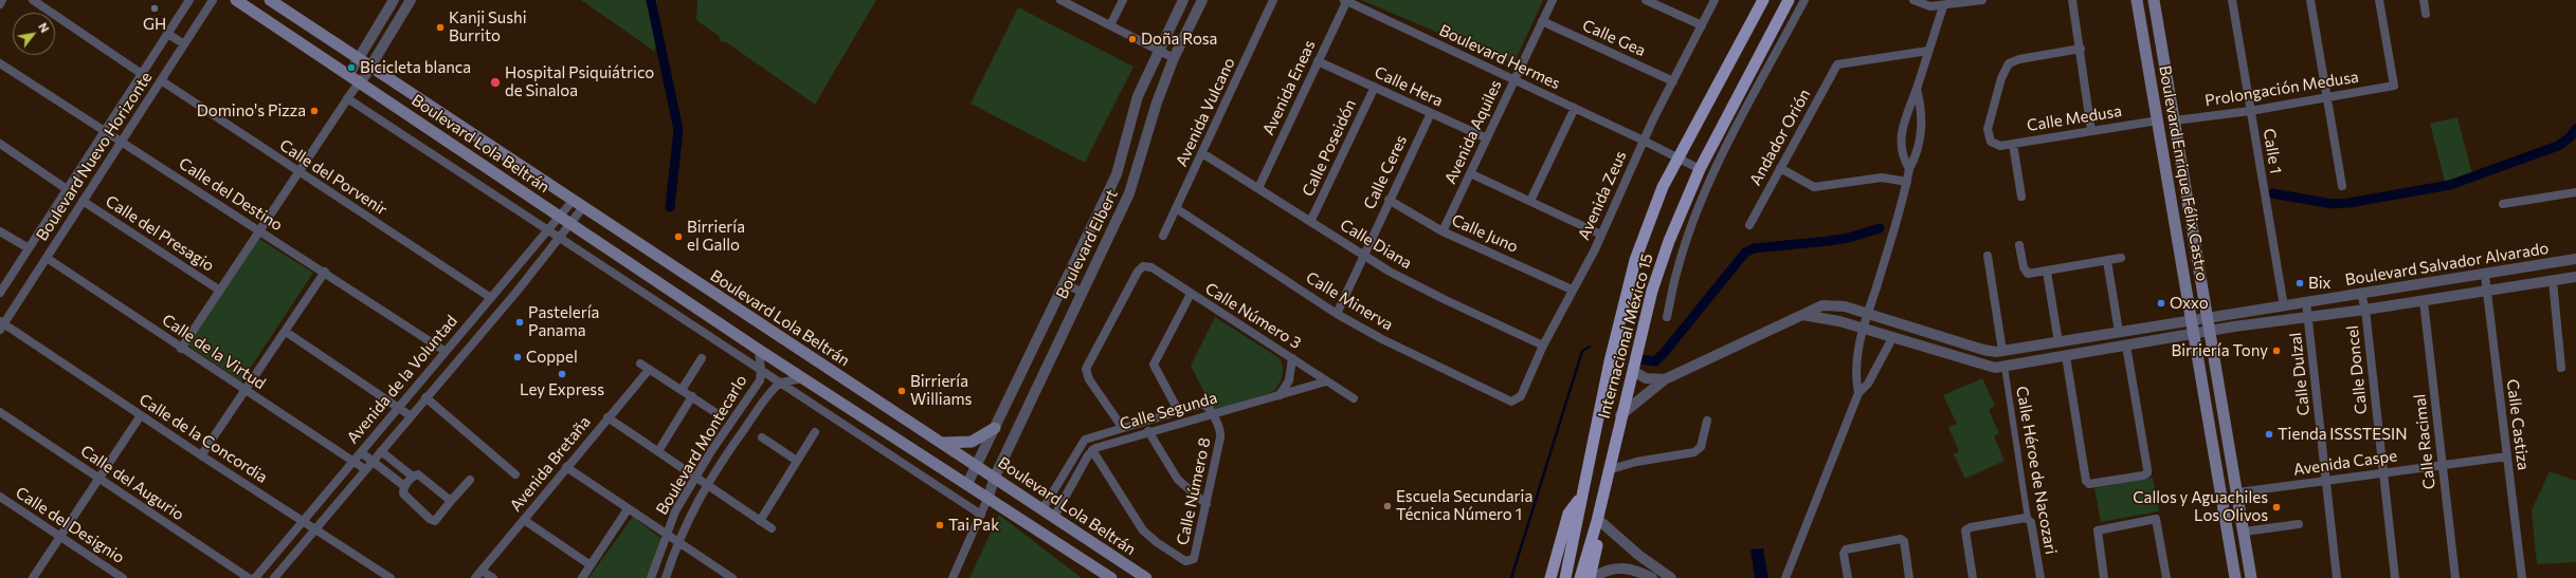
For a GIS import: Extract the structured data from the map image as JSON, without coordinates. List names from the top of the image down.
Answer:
{
  "streets": {
    "main road": ["Boulevard Lola Beltrán", "Boulevard Enrique Félix Castro", "Internacional México 15"],
    "street": [
      "Calle Gea",
      "Boulevard Hermes",
      "Calle Hera",
      "Avenida Eneas",
      "Prolongación Medusa",
      "Avenida Vulcano",
      "Calle Medusa",
      "Avenida Aquiles",
      "Andador Orión",
      "Calle Poseidón",
      "Calle 1",
      "Boulevard Nuevo Horizonte",
      "Calle Ceres",
      "Calle del Porvenir",
      "Calle del Destino",
      "Avenida Zeus",
      "Calle del Presagio",
      "Calle Juno",
      "Boulevard Elbert",
      "Calle Diana",
      "Boulevard Salvador Alvarado",
      "Calle Minerva",
      "Calle Número 3",
      "Calle de la Virtud",
      "Calle Doncel",
      "Calle Dulzal",
      "Avenida de la Voluntad",
      "Calle Segunda",
      "Calle Castiza",
      "Calle de la Concordia",
      "Calle Racimal",
      "Boulevard Montecarlo",
      "Avenida Caspe",
      "Avenida Bretaña",
      "Calle Héroe de Nacozari",
      "Calle del Augurio",
      "Calle Número 8",
      "Calle del Designio"
    ]
  },
  "crossings": [
    ["Calle Gea", "Avenida Aquiles"],
    ["Calle Gea", "Avenida Zeus"],
    ["Boulevard Hermes", "Avenida Eneas"],
    ["Boulevard Hermes", "Avenida Aquiles"],
    ["Boulevard Hermes", "Avenida Zeus"],
    ["Boulevard Hermes", "Internacional México 15"],
    ["Calle Hera", "Avenida Eneas"],
    ["Calle Hera", "Avenida Aquiles"],
    ["Calle Hera", "Calle Poseidón"],
    ["Calle Hera", "Calle Ceres"],
    ["Avenida Eneas", "Calle Diana"],
    ["Prolongación Medusa", "Calle 1"],
    ["Prolongación Medusa", "Boulevard Enrique Félix Castro"],
    ["Avenida Vulcano", "Calle Diana"],
    ["Avenida Vulcano", "Calle Minerva"],
    ["Calle Medusa", "Boulevard Enrique Félix Castro"],
    ["Avenida Aquiles", "Calle Juno"],
    ["Boulevard Lola Beltrán", "Boulevard Elbert"],
    ["Boulevard Lola Beltrán", "Avenida de la Voluntad"],
    ["Boulevard Lola Beltrán", "Calle Segunda"],
    ["Boulevard Lola Beltrán", "Boulevard Montecarlo"],
    ["Calle Poseidón", "Calle Diana"],
    ["Calle 1", "Boulevard Salvador Alvarado"],
    ["Boulevard Nuevo Horizonte", "Calle del Porvenir"],
    ["Boulevard Nuevo Horizonte", "Calle del Destino"],
    ["Boulevard Nuevo Horizonte", "Calle del Presagio"],
    ["Boulevard Nuevo Horizonte", "Calle de la Virtud"],
    ["Boulevard Nuevo Horizonte", "Calle de la Concordia"],
    ["Calle Ceres", "Calle Juno"],
    ["Calle Ceres", "Calle Diana"],
    ["Calle Ceres", "Calle Minerva"],
    ["Boulevard Enrique Félix Castro", "Boulevard Salvador Alvarado"],
    ["Boulevard Enrique Félix Castro", "Avenida Caspe"],
    ["Calle del Porvenir", "Avenida de la Voluntad"],
    ["Calle del Destino", "Avenida de la Voluntad"],
    ["Avenida Zeus", "Calle Juno"],
    ["Avenida Zeus", "Calle Diana"],
    ["Avenida Zeus", "Calle Minerva"],
    ["Boulevard Salvador Alvarado", "Internacional México 15"],
    ["Boulevard Salvador Alvarado", "Calle Doncel"],
    ["Boulevard Salvador Alvarado", "Calle Dulzal"],
    ["Boulevard Salvador Alvarado", "Calle Castiza"],
    ["Boulevard Salvador Alvarado", "Calle Racimal"],
    ["Boulevard Salvador Alvarado", "Calle Héroe de Nacozari"],
    ["Calle Número 3", "Calle Segunda"],
    ["Calle de la Virtud", "Avenida de la Voluntad"],
    ["Calle Doncel", "Avenida Caspe"],
    ["Calle Dulzal", "Avenida Caspe"],
    ["Avenida de la Voluntad", "Calle de la Concordia"],
    ["Calle Segunda", "Calle Número 8"],
    ["Calle Castiza", "Avenida Caspe"],
    ["Calle Racimal", "Avenida Caspe"]
  ],
  "places": [
    "GH",
    "Kanji Sushi Burrito",
    "Doña Rosa",
    "Bicicleta blanca",
    "Hospital Psiquiátrico de Sinaloa",
    "Domino's Pizza",
    "Birriería el Gallo",
    "Bix",
    "Oxxo",
    "Pastelería Panama",
    "Birriería Tony",
    "Coppel",
    "Ley Express",
    "Birriería Williams",
    "Tienda ISSSTESIN",
    "Escuela Secundaria Técnica Número 1",
    "Callos y Aguachiles Los Olivos",
    "Tai Pak"
  ],
  "north": "top right"
}
